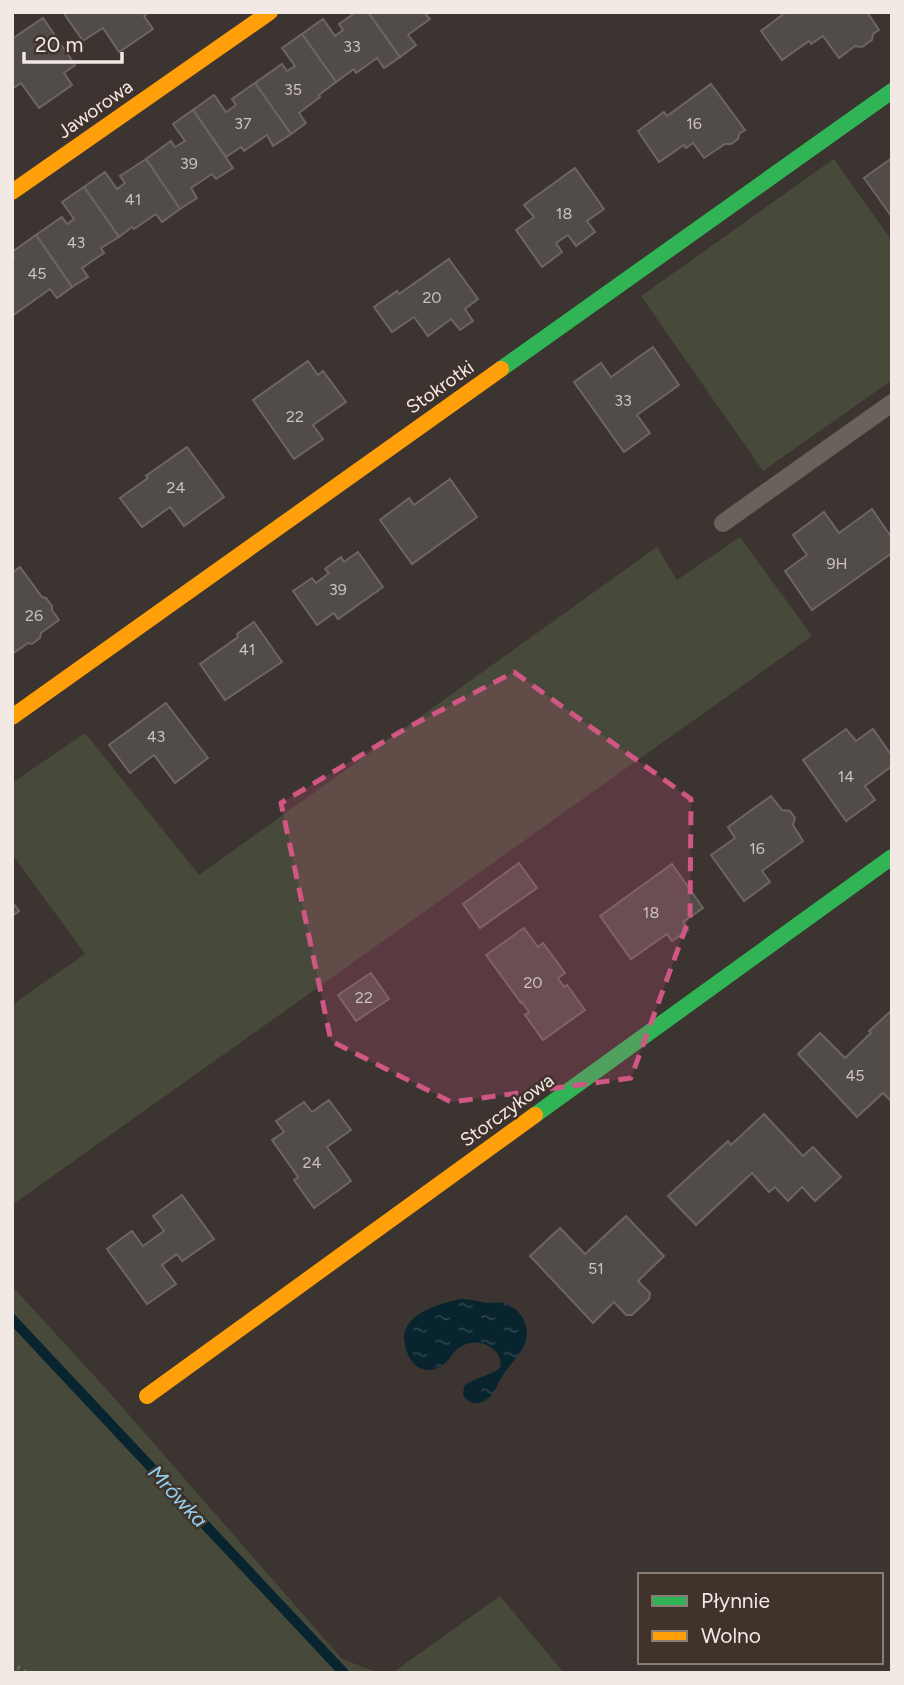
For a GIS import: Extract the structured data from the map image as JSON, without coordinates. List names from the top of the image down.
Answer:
{
  "streets": {
    "street": ["Jaworowa", "Stokrotki", "Storczykowa"]
  },
  "water": ["Mrówka"],
  "house_numbers": [
    "33",
    "35",
    "37",
    "16",
    "39",
    "41",
    "18",
    "43",
    "45",
    "20",
    "33",
    "22",
    "24",
    "9H",
    "39",
    "26",
    "41",
    "43",
    "14",
    "16",
    "18",
    "20",
    "22",
    "45",
    "24",
    "51"
  ],
  "legend": ["Płynnie", "Wolno"],
  "scale_bar": "20 m"
}
